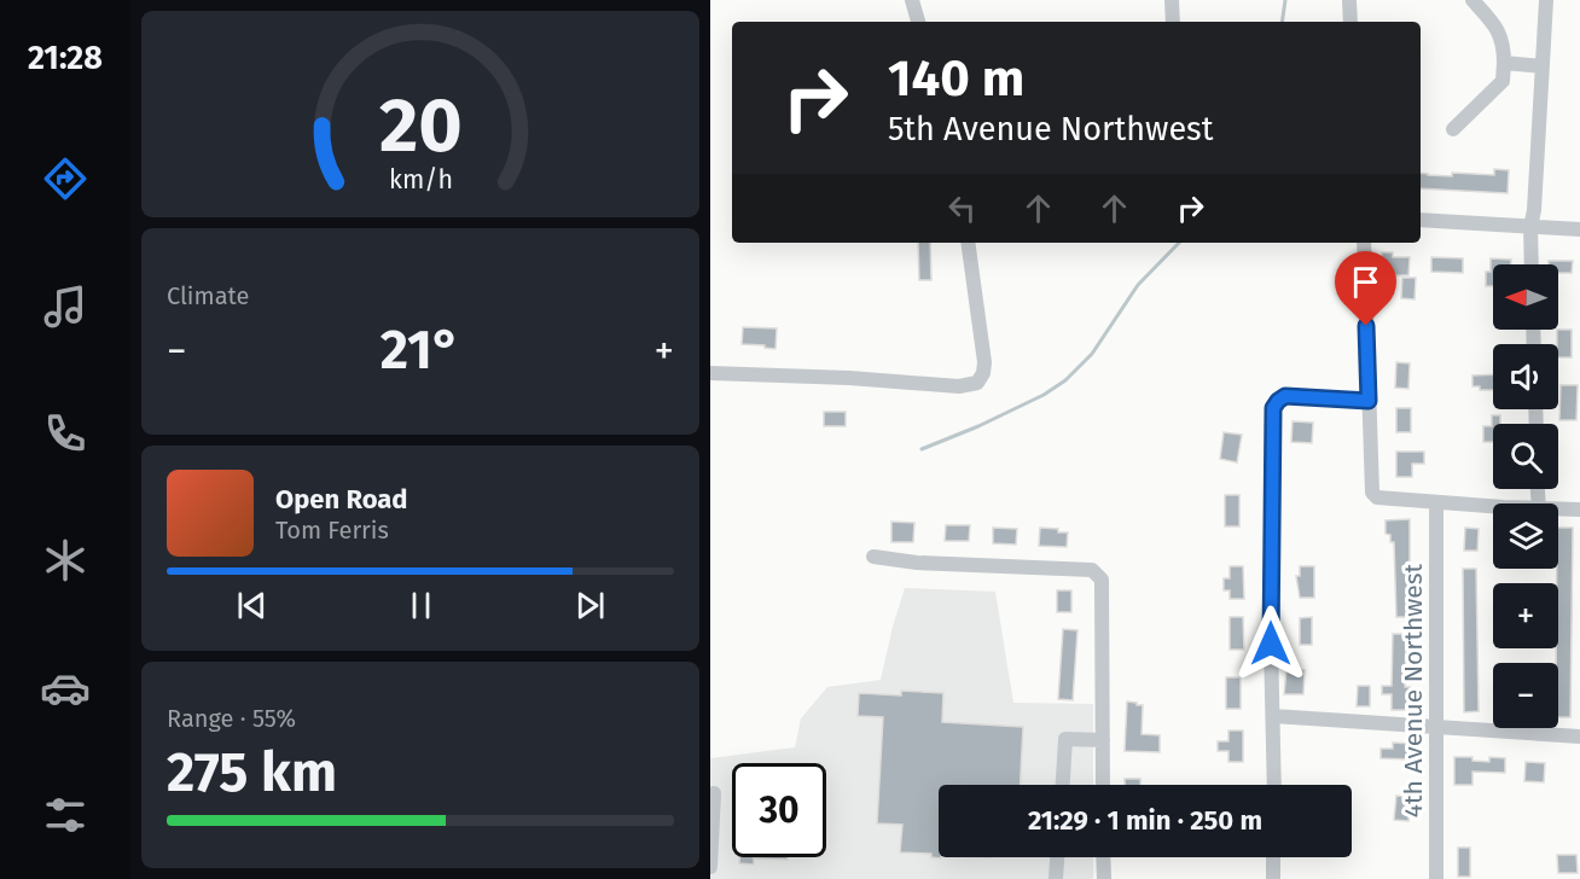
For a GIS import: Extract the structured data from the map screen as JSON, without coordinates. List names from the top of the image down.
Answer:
{
  "streets": {
    "street": ["4th Avenue Northwest"]
  },
  "north": "left",
  "page": {
    "tabs": "21:28",
    "turn": ["140 m", "5th Avenue Northwest"],
    "tile": [
      "Climate",
      ["Range · 55%", "275 km"]
    ],
    "map_buttons": ["+", "−"],
    "heat": ["−", "21°", "+"],
    "song": ["Open Road", "Tom Ferris"],
    "limit": "30",
    "trip": "21:29 · 1 min · 250 m",
    "gauge": ["20", "km/h"]
  }
}
